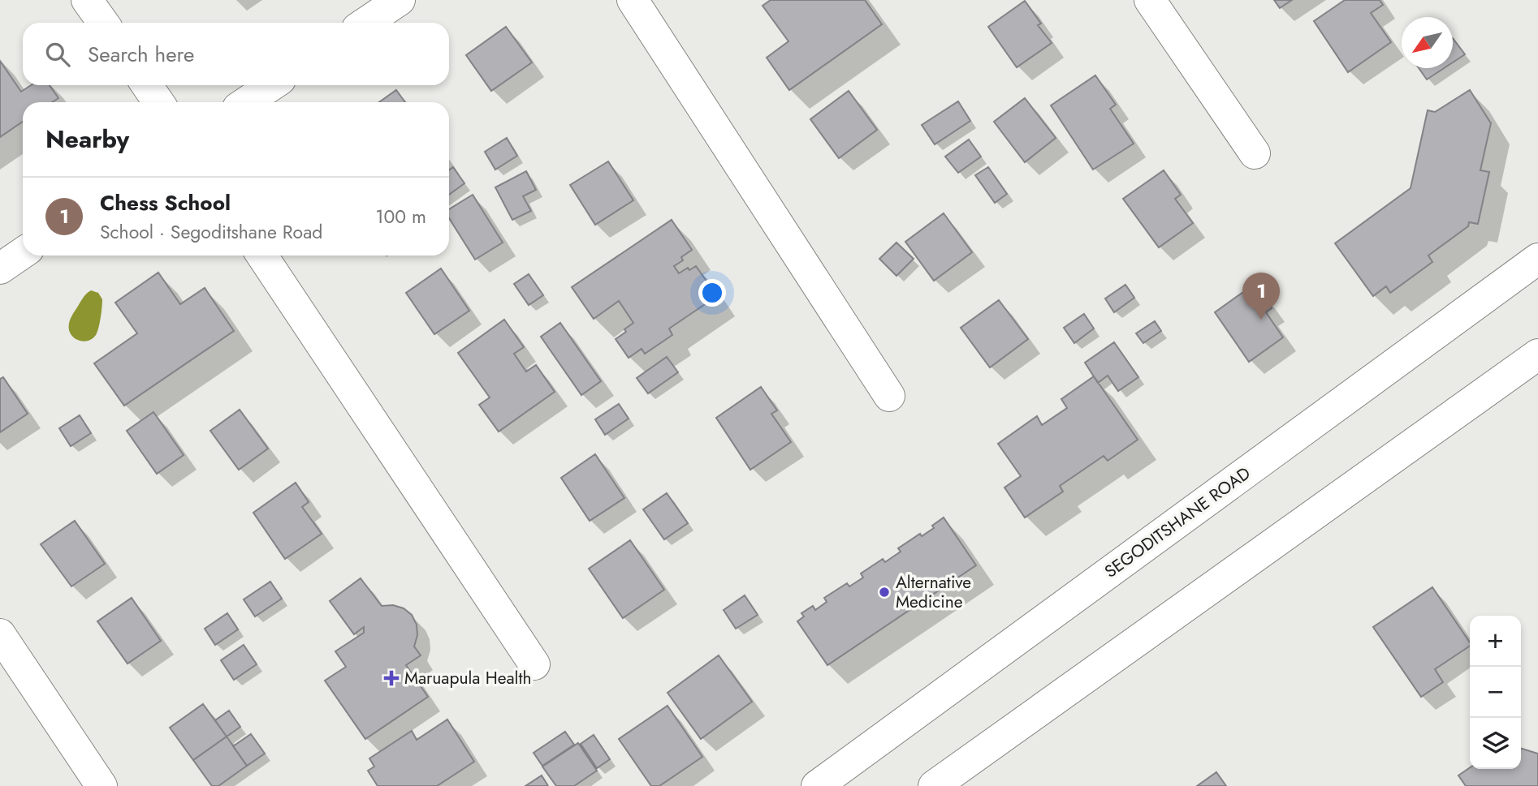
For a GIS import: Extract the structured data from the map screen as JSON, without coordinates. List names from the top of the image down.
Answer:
{
  "streets": {
    "main road": ["SEGODITSHANE ROAD"]
  },
  "places": {
    "other": ["Alternative Medicine"],
    "health": ["Maruapula Health"]
  },
  "north": "bottom left",
  "page": {
    "search": "Search here",
    "heading": "Nearby",
    "list": [
      {
        "mark": "1",
        "name": "Chess School",
        "note": "School · Segoditshane Road",
        "value": "100 m"
      }
    ],
    "pins": "1",
    "map_buttons": ["+", "−"]
  }
}
